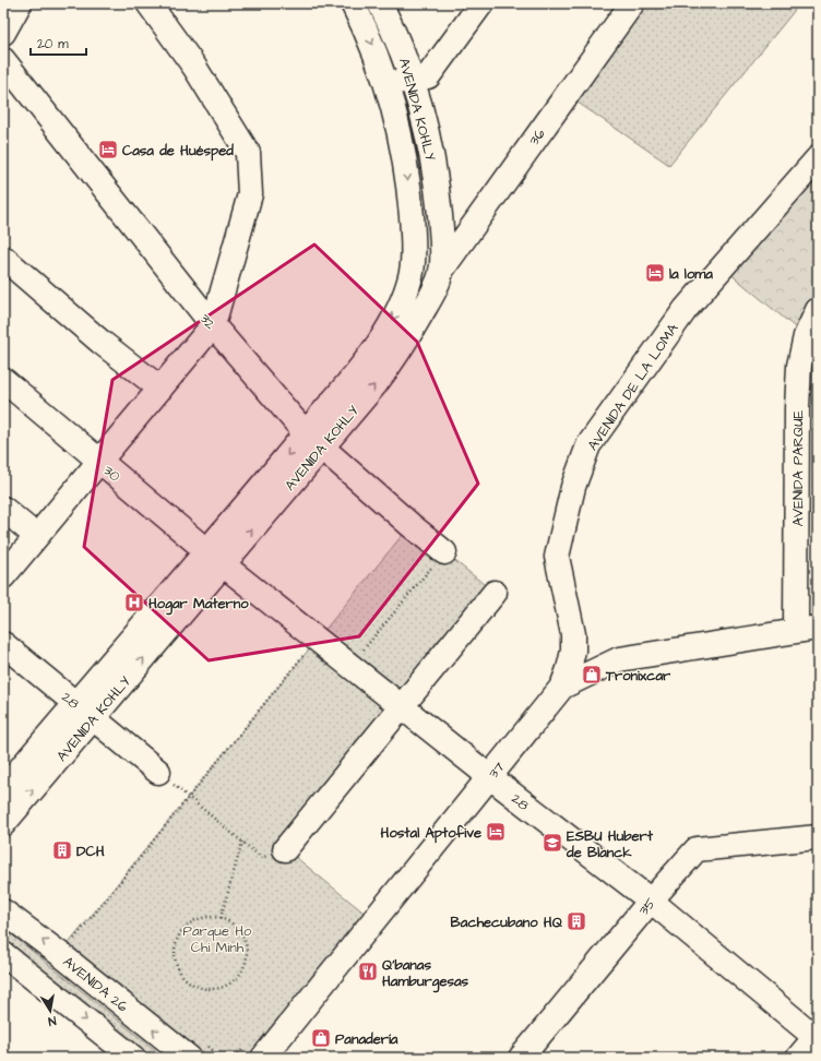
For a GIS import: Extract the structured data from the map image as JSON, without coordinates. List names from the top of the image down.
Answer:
{
  "streets": {
    "street": [
      "AVENIDA KOHLY",
      "36",
      "32",
      "AVENIDA DE LA LOMA",
      "AVENIDA PARQUE",
      "30",
      "28",
      "37",
      "35",
      "AVENIDA 26"
    ]
  },
  "crossings": [
    ["AVENIDA KOHLY", "36"],
    ["AVENIDA KOHLY", "32"],
    ["AVENIDA KOHLY", "30"],
    ["AVENIDA KOHLY", "28"],
    ["AVENIDA DE LA LOMA", "37"],
    ["AVENIDA PARQUE", "37"],
    ["30", "28"],
    ["28", "37"],
    ["28", "35"]
  ],
  "parks": ["Parque Ho Chi Minh"],
  "places": {
    "hotel": ["Casa de Huésped", "la loma", "Hostal Aptofive"],
    "hospital": ["Hogar Materno"],
    "shop": ["Tronixcar", "Panadería"],
    "school or university": ["ESBU Hubert de Blanck"],
    "building": ["DCH", "Bachecubano HQ"],
    "restaurant": ["Q'banas Hamburgesas"]
  },
  "scale_bar": "20 m",
  "north": "bottom"
}
